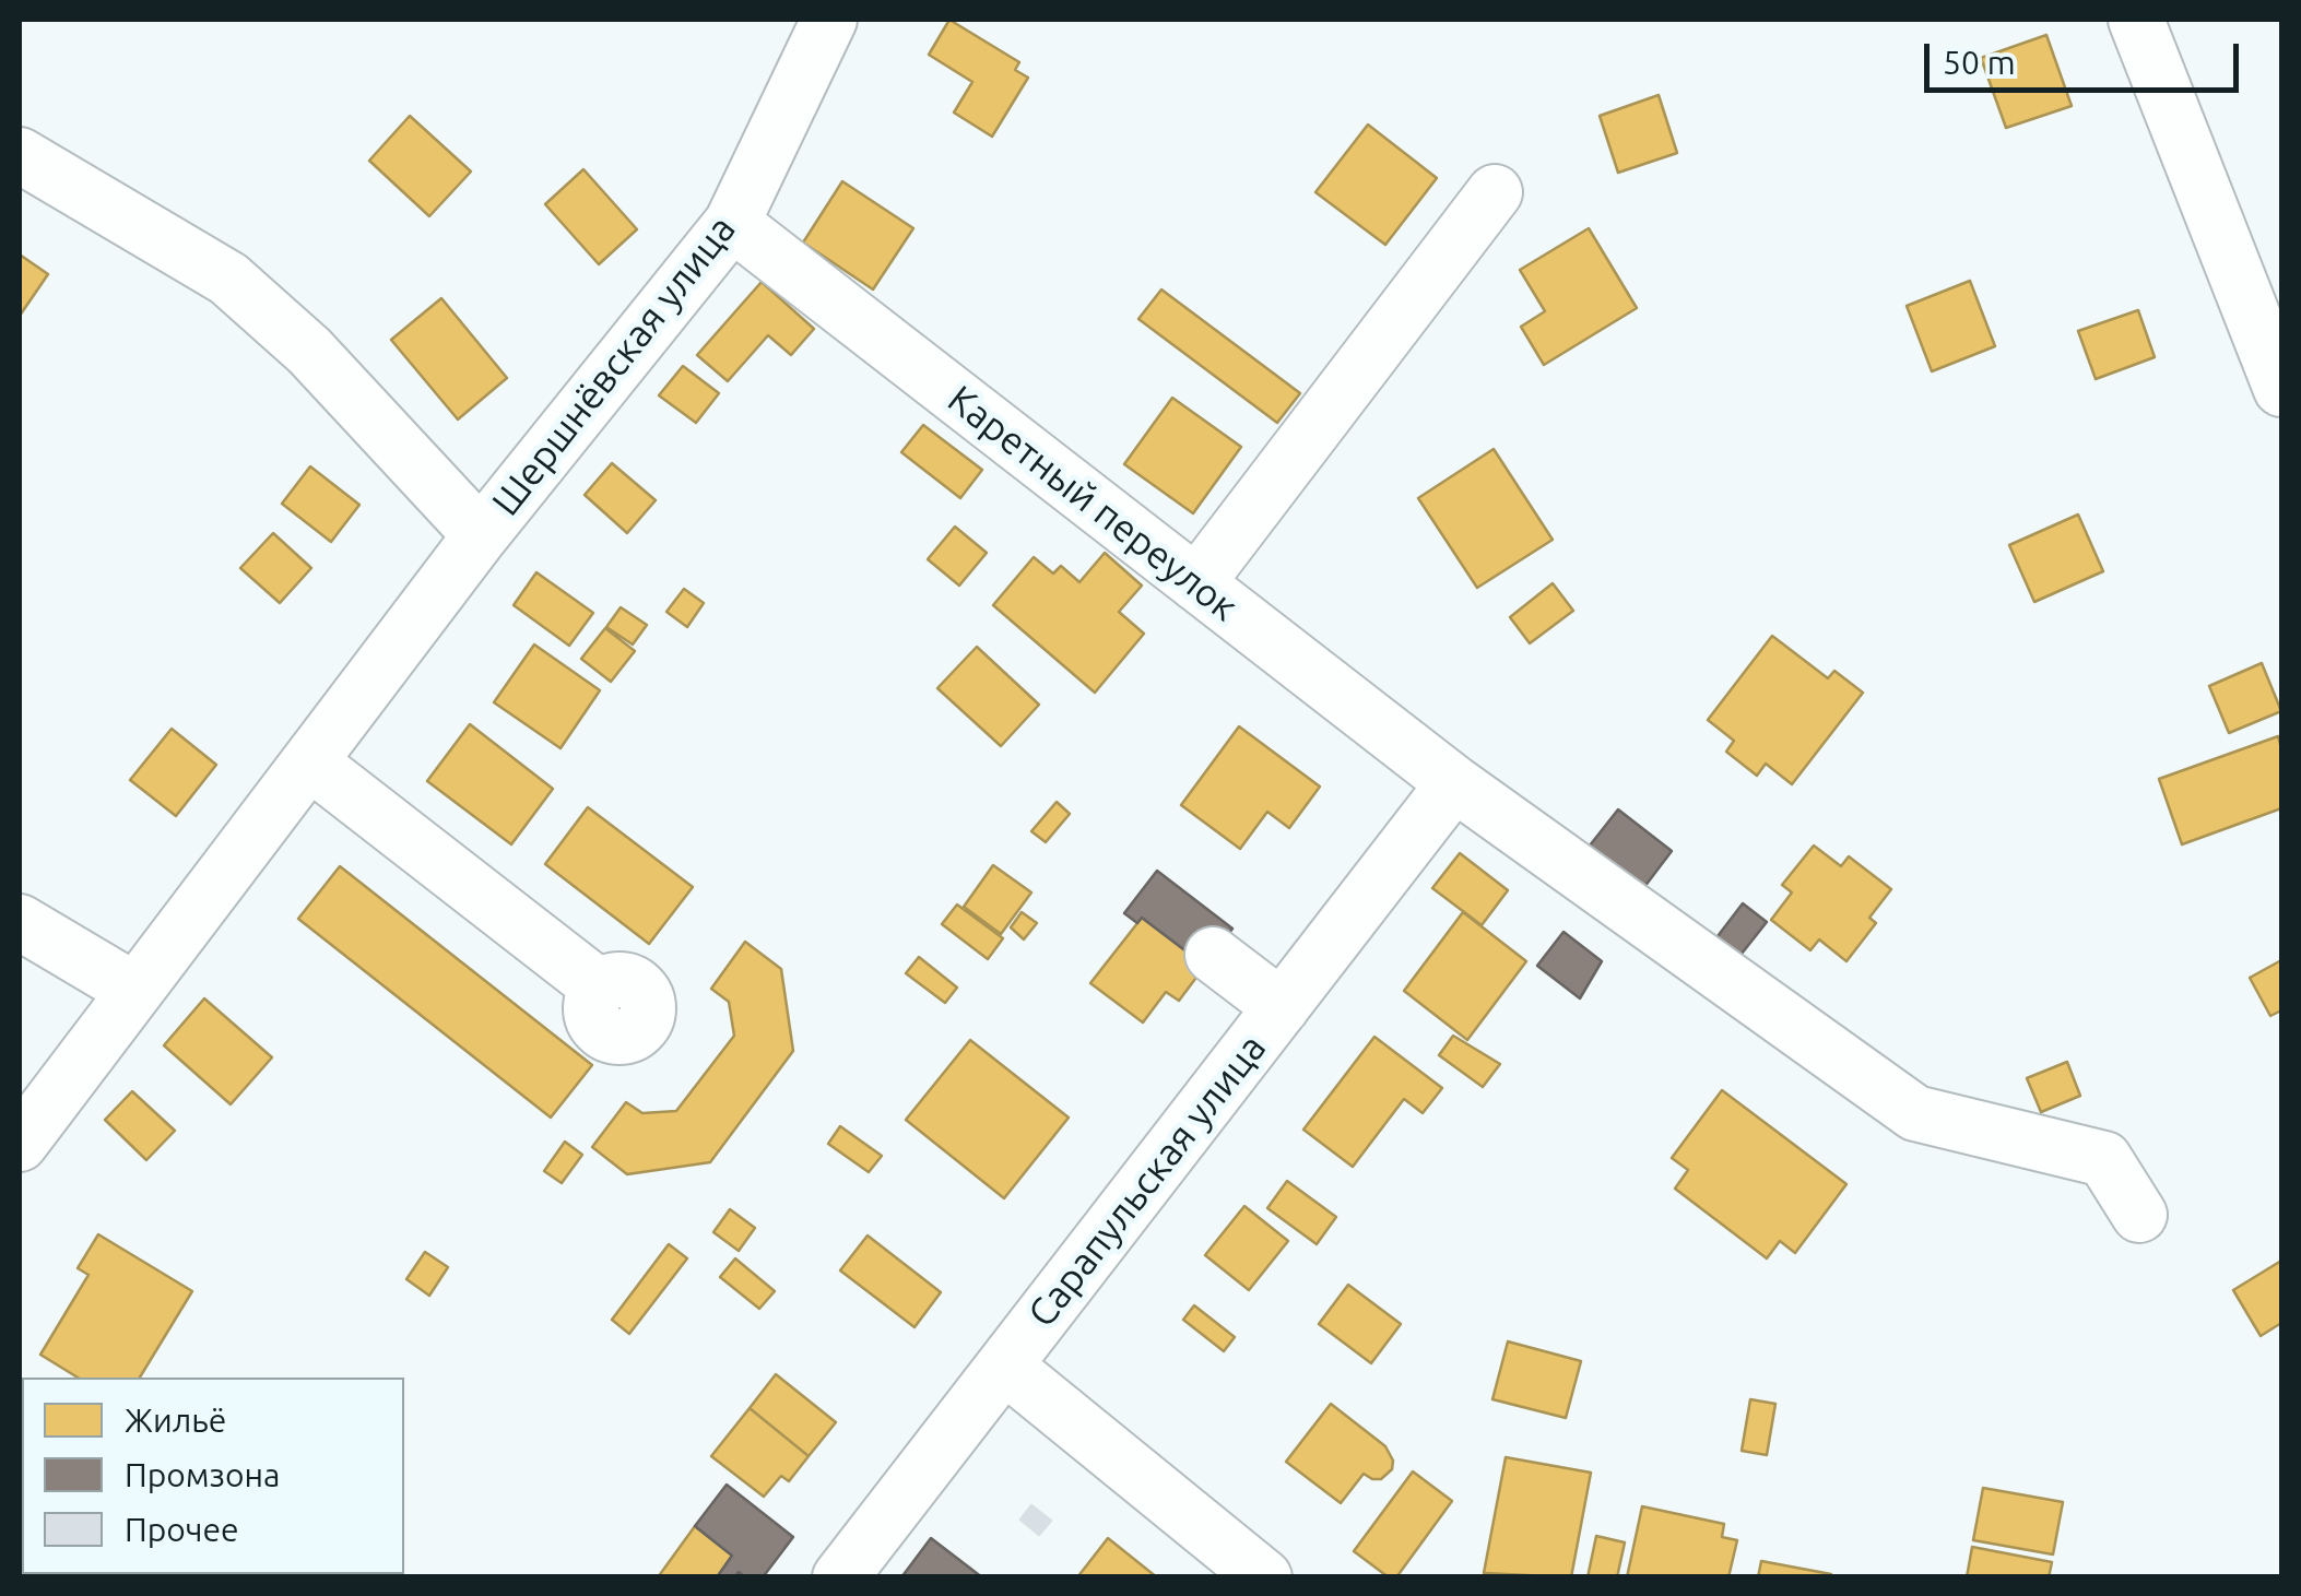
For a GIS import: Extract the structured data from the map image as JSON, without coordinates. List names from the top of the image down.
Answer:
{
  "streets": {
    "street": ["Шершнёвская улица", "Каретный переулок", "Сарапульская улица"]
  },
  "crossings": [
    ["Шершнёвская улица", "Каретный переулок"],
    ["Каретный переулок", "Сарапульская улица"]
  ],
  "legend": ["Жильё", "Промзона", "Прочее"],
  "scale_bar": "50 m"
}
